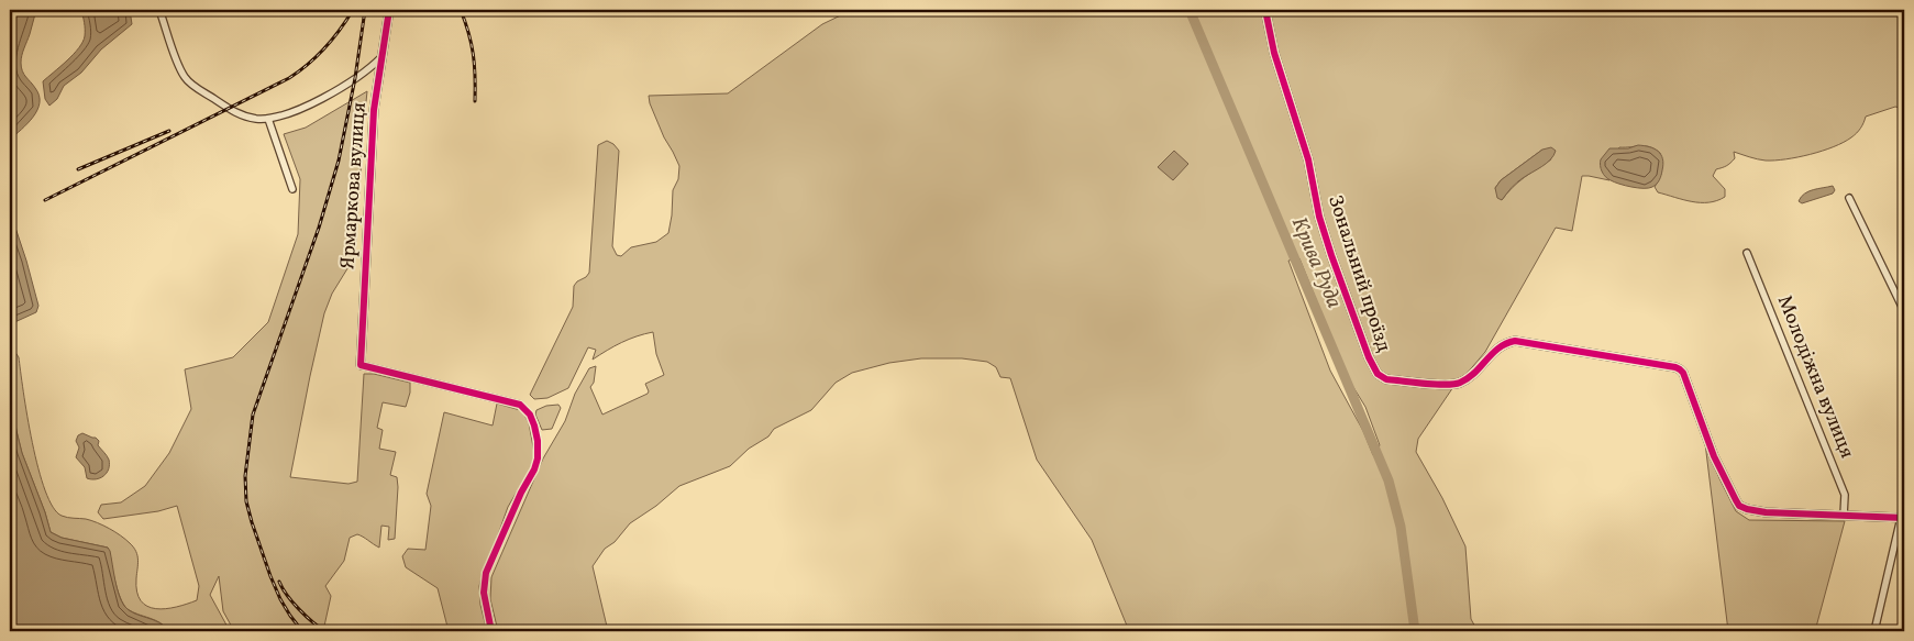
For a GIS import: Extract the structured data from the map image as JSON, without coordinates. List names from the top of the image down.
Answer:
{
  "streets": {
    "street": ["Ярмаркова вулиця", "Зональний проїзд", "Молодіжна вулиця"]
  },
  "crossings": [
    ["Зональний проїзд", "Молодіжна вулиця"]
  ],
  "water": ["Крива Руда"]
}
